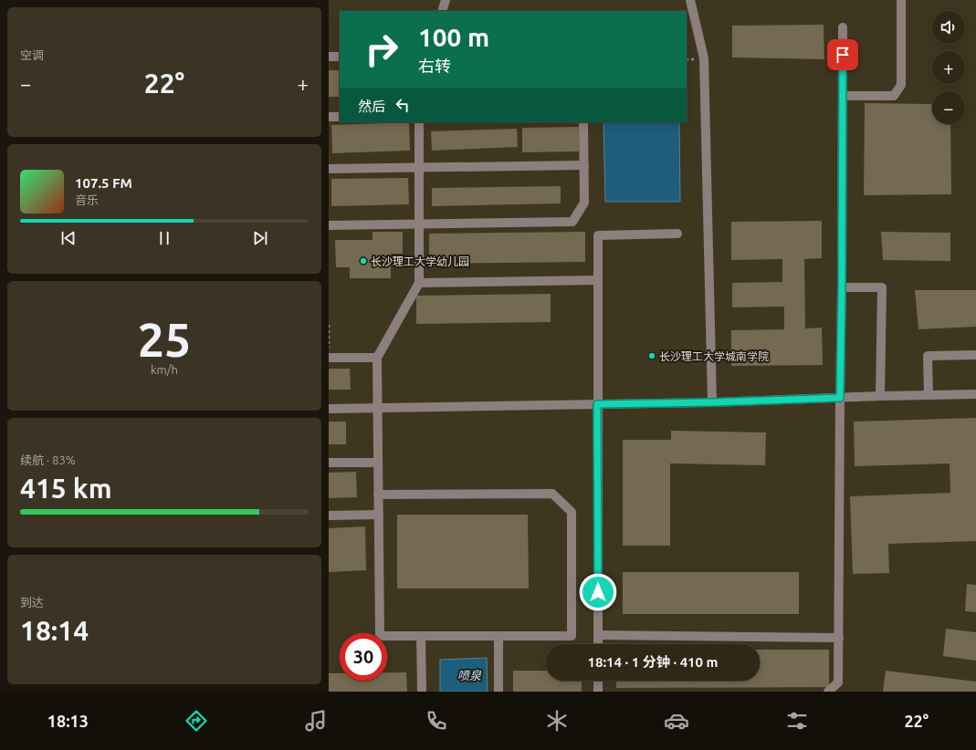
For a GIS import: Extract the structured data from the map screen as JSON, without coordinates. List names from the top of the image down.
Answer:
{
  "water": ["喷泉"],
  "places": ["长沙理工大学幼儿园", "长沙理工大学城南学院"],
  "page": {
    "tile": [
      "空调",
      ["25", "km/h"],
      ["续航 · 83%", "415 km"],
      ["到达", "18:14"]
    ],
    "map_buttons": ["+", "−"],
    "turn": ["100 m", "右转"],
    "heat": ["−", "22°", "+"],
    "then": "然后",
    "song": ["107.5 FM", "音乐"],
    "limit": "30",
    "trip": "18:14 · 1 分钟 · 410 m",
    "tabs": ["18:13", "22°"]
  }
}
